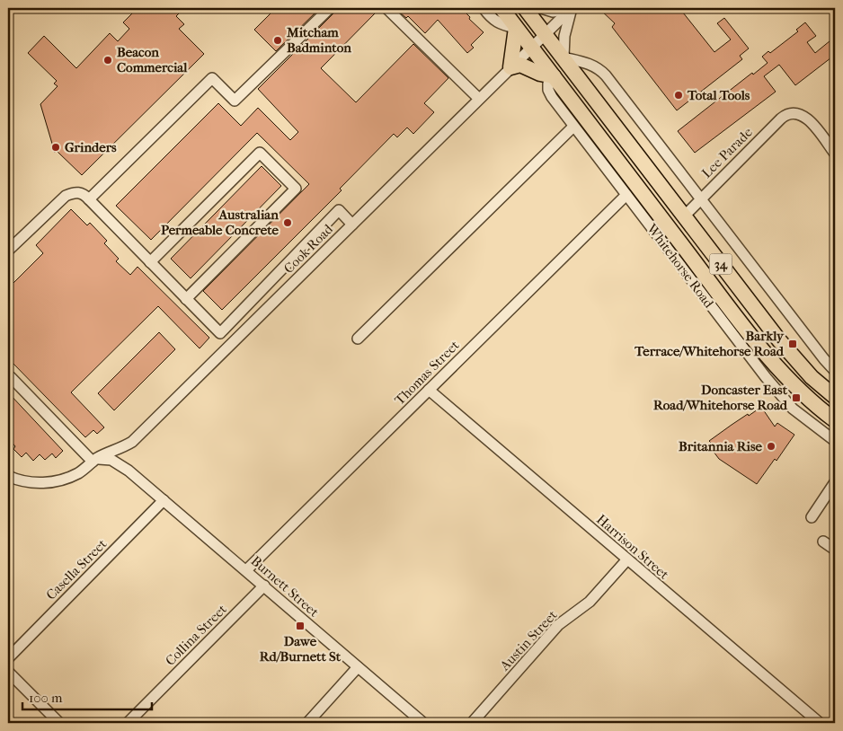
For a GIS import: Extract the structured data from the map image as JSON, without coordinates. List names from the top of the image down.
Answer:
{
  "streets": {
    "highway": ["34", "Whitehorse Road"],
    "street": [
      "Lee Parade",
      "Cook Road",
      "Thomas Street",
      "Harrison Street",
      "Casella Street",
      "Burnett Street",
      "Collina Street",
      "Austin Street"
    ]
  },
  "crossings": [
    ["Lee Parade", "34"],
    ["Cook Road", "34"],
    ["Cook Road", "Whitehorse Road"],
    ["Cook Road", "Burnett Street"],
    ["Whitehorse Road", "Thomas Street"],
    ["Thomas Street", "Harrison Street"],
    ["Thomas Street", "Burnett Street"],
    ["Harrison Street", "Austin Street"],
    ["Casella Street", "Burnett Street"],
    ["Burnett Street", "Collina Street"]
  ],
  "places": {
    "other": [
      "Mitcham Badminton",
      "Beacon Commercial",
      "Total Tools",
      "Grinders",
      "Australian Permeable Concrete",
      "Britannia Rise"
    ],
    "transit": ["Barkly Terrace/Whitehorse Road", "Doncaster East Road/Whitehorse Road", "Dawe Rd/Burnett St"]
  },
  "scale_bar": "100 m"
}
